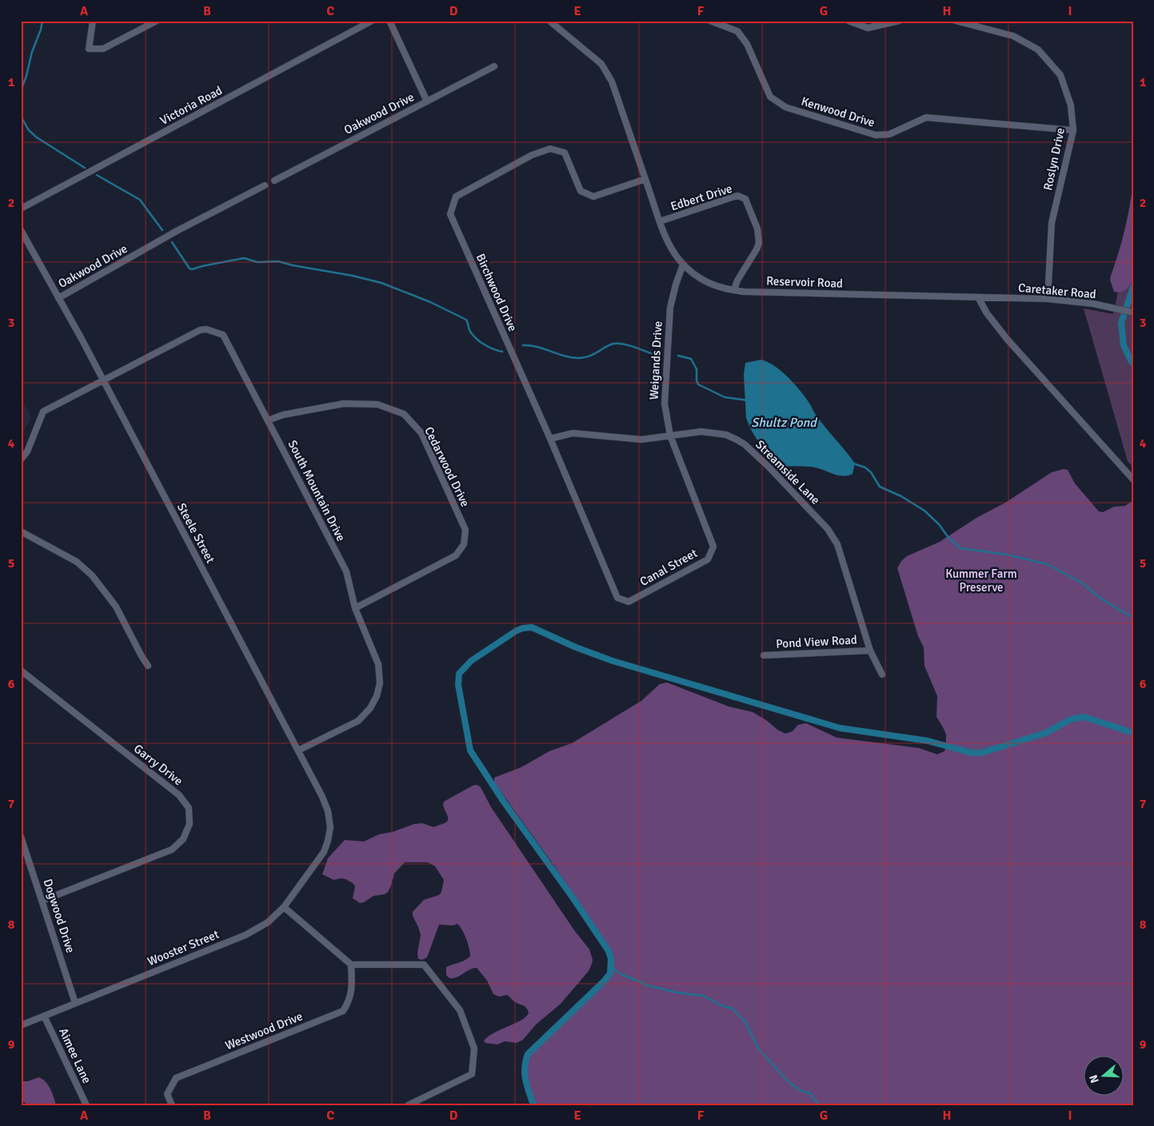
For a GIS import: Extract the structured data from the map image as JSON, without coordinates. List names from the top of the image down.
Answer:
{
  "streets": {
    "street": [
      "Victoria Road",
      "Kenwood Drive",
      "Oakwood Drive",
      "Roslyn Drive",
      "Edbert Drive",
      "Reservoir Road",
      "Caretaker Road",
      "Birchwood Drive",
      "Weigands Drive",
      "Cedarwood Drive",
      "Streamside Lane",
      "South Mountain Drive",
      "Steele Street",
      "Canal Street",
      "Pond View Road",
      "Garry Drive",
      "Dogwood Drive",
      "Wooster Street",
      "Westwood Drive",
      "Aimee Lane"
    ]
  },
  "crossings": [
    ["Kenwood Drive", "Roslyn Drive"],
    ["Oakwood Drive", "Steele Street"],
    ["Roslyn Drive", "Caretaker Road"],
    ["Edbert Drive", "Reservoir Road"],
    ["Reservoir Road", "Caretaker Road"],
    ["Reservoir Road", "Birchwood Drive"],
    ["Reservoir Road", "Weigands Drive"],
    ["Birchwood Drive", "Streamside Lane"],
    ["Birchwood Drive", "Canal Street"],
    ["Weigands Drive", "Streamside Lane"],
    ["Weigands Drive", "Canal Street"],
    ["Cedarwood Drive", "South Mountain Drive"],
    ["Streamside Lane", "Pond View Road"],
    ["South Mountain Drive", "Steele Street"],
    ["Steele Street", "Wooster Street"],
    ["Garry Drive", "Dogwood Drive"],
    ["Dogwood Drive", "Wooster Street"],
    ["Wooster Street", "Aimee Lane"]
  ],
  "water": ["Shultz Pond"],
  "parks": ["Kummer Farm Preserve"],
  "north": "left",
  "grid": {
    "columns": [
      "A",
      "B",
      "C",
      "D",
      "E",
      "F",
      "G",
      "H",
      "I"
    ],
    "rows": [
      "1",
      "2",
      "3",
      "4",
      "5",
      "6",
      "7",
      "8",
      "9"
    ]
  }
}
